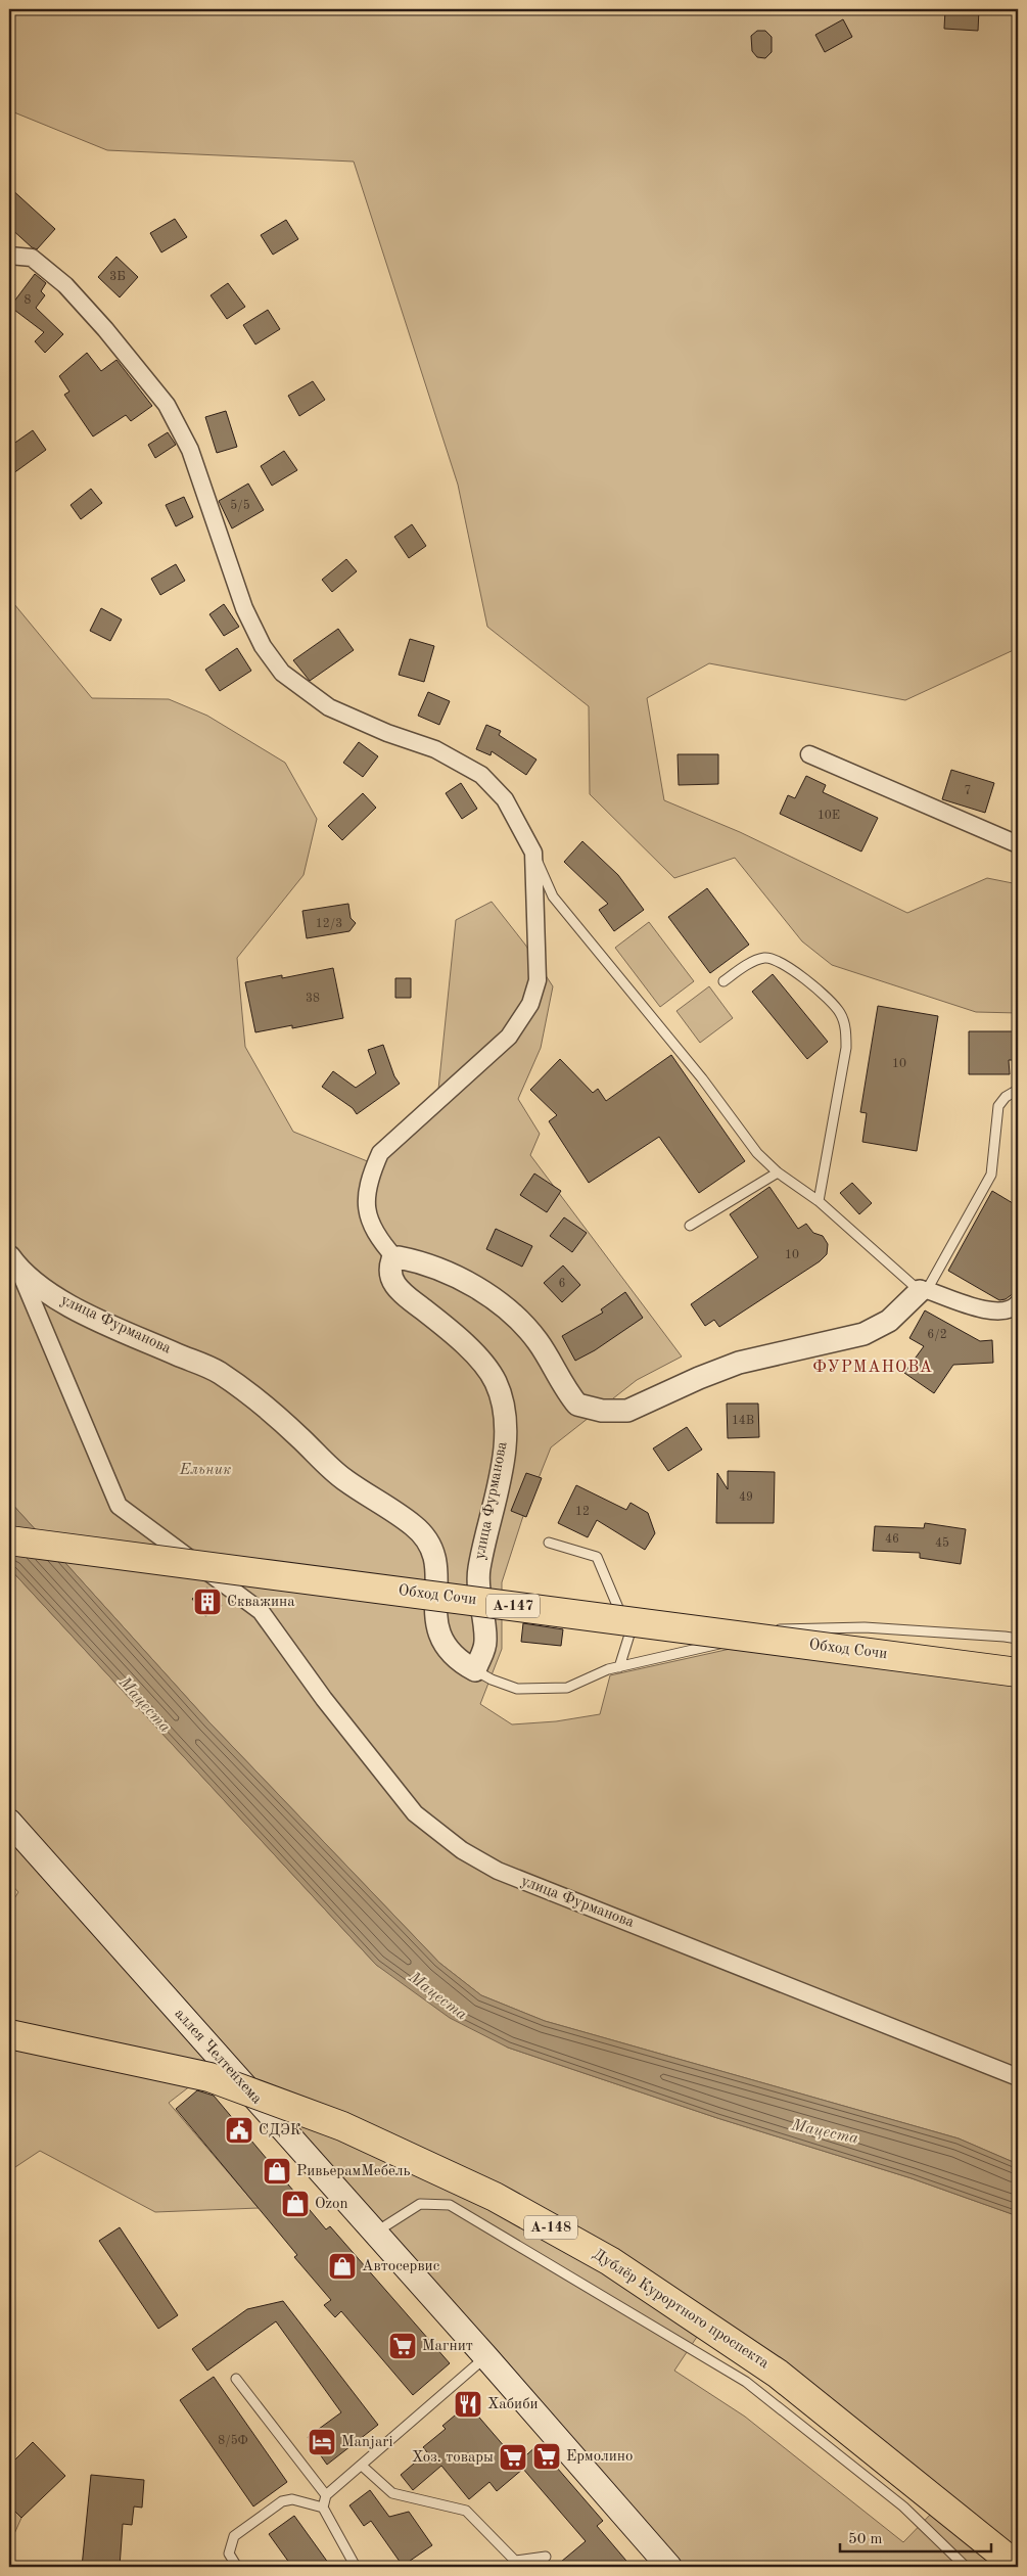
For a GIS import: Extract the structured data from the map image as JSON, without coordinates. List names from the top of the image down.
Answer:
{
  "streets": {
    "highway": [
      "Обход Сочи",
      "А-147",
      "А-148",
      "Дублёр Курортного проспекта"
    ],
    "main road": ["аллея Челтенхема"],
    "street": ["улица Фурманова"]
  },
  "districts": ["ФУРМАНОВА"],
  "water": ["Мацеста"],
  "parks": ["Ельник"],
  "places": {
    "building": ["Скважина"],
    "public building": ["СДЭК"],
    "shop": ["РивьерамМебель", "Ozon", "Автосервис"],
    "supermarket": ["Магнит", "Ермолино", "Хоз. товары"],
    "restaurant": ["Хабиби"],
    "hotel": ["Manjari"]
  },
  "house_numbers": [
    "3Б",
    "8",
    "5/5",
    "7",
    "10Е",
    "12/3",
    "38",
    "10",
    "10",
    "6",
    "6/2",
    "14В",
    "49",
    "12",
    "46",
    "45",
    "8/5Ф"
  ],
  "scale_bar": "50 m"
}
